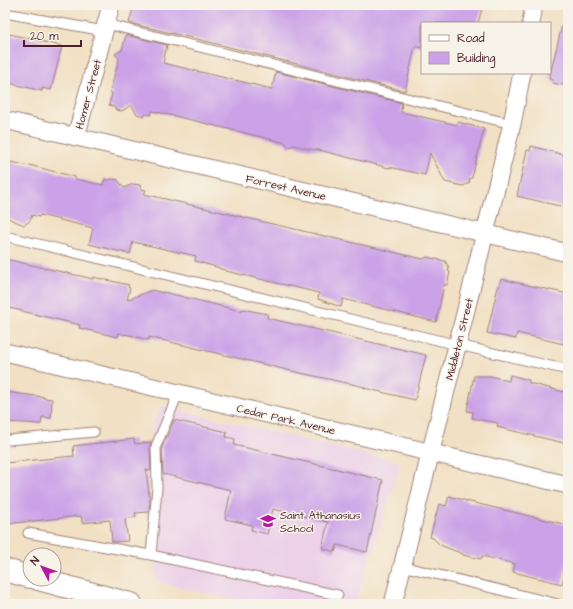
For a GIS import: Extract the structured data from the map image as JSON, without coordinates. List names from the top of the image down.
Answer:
{
  "streets": {
    "street": [
      "Homer Street",
      "Forrest Avenue",
      "Middleton Street",
      "Cedar Park Avenue"
    ]
  },
  "crossings": [
    ["Homer Street", "Forrest Avenue"],
    ["Forrest Avenue", "Middleton Street"],
    ["Middleton Street", "Cedar Park Avenue"]
  ],
  "places": {
    "school or university": ["Saint Athanasius School"]
  },
  "legend": ["Road", "Building"],
  "scale_bar": "20 m",
  "north": "top left"
}
